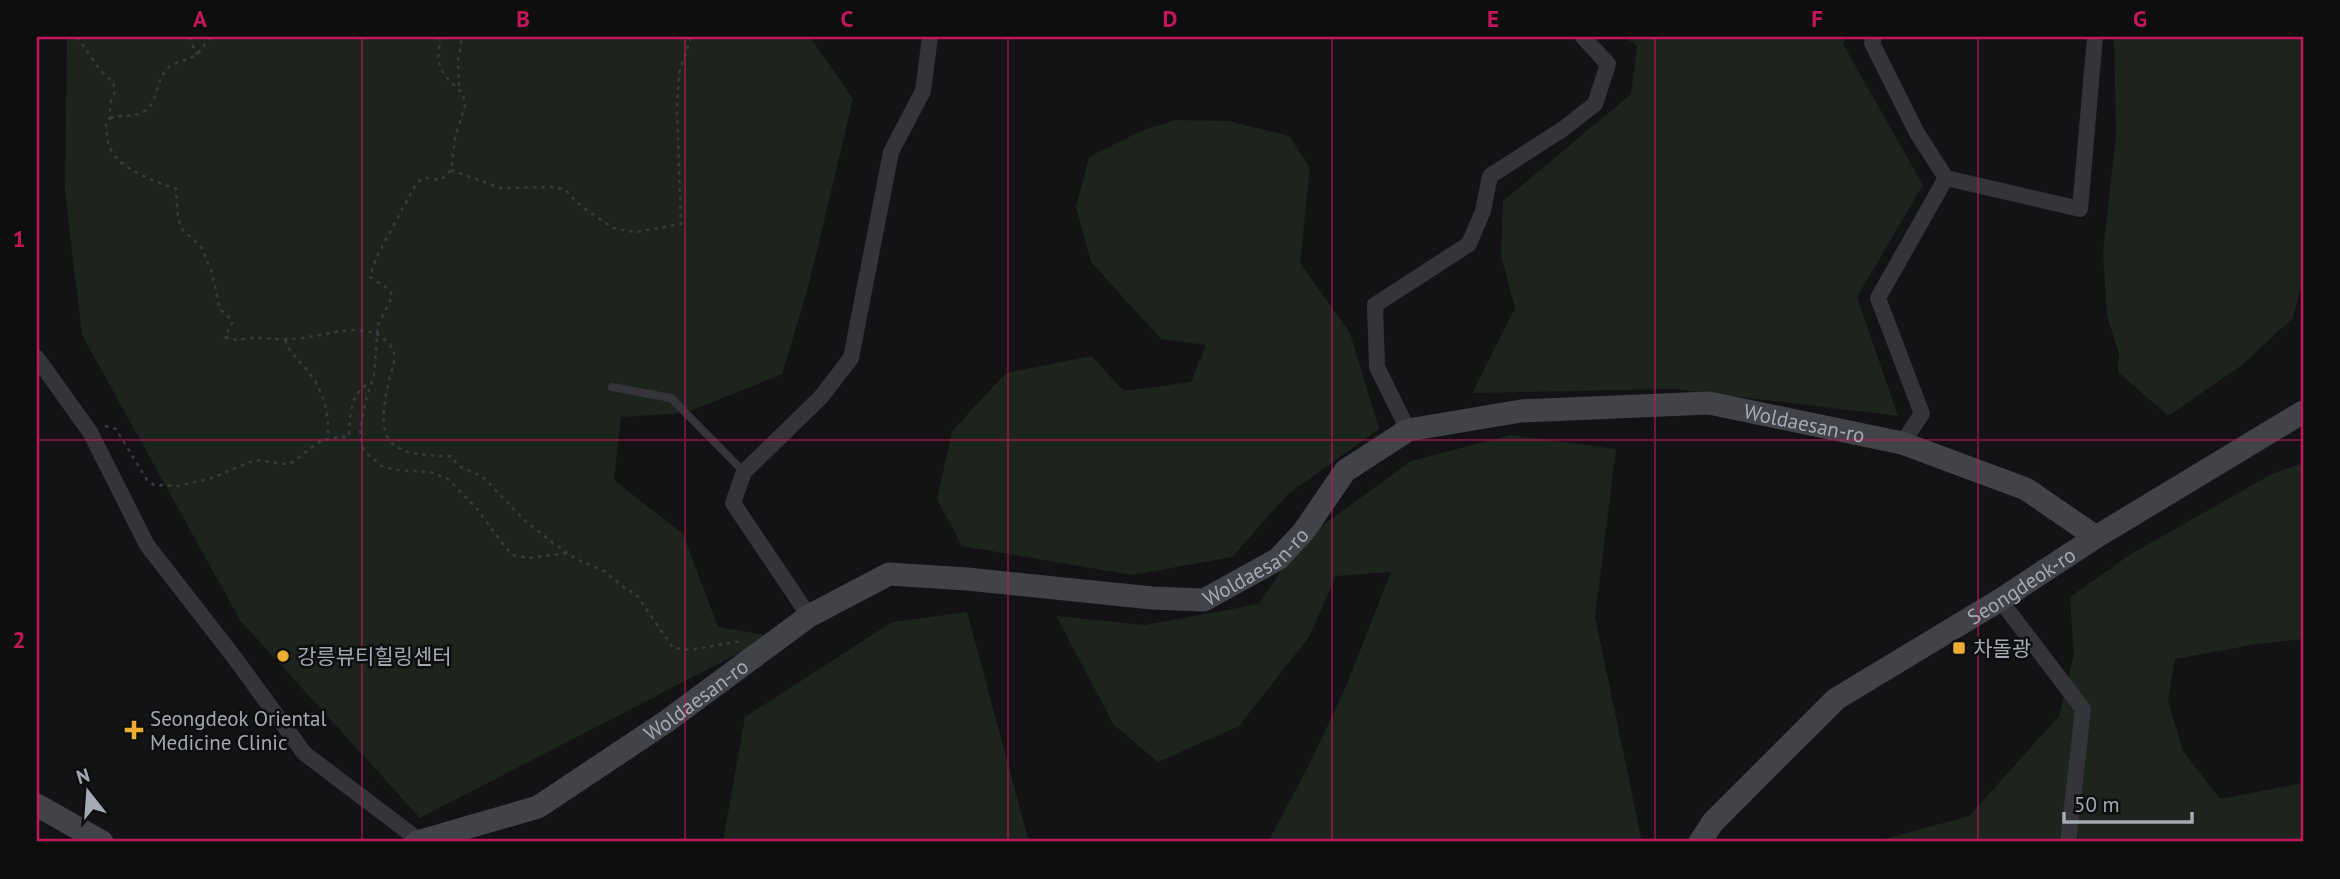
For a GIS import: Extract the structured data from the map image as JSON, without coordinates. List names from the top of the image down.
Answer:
{
  "streets": {
    "street": ["Woldaesan-ro", "Seongdeok-ro"]
  },
  "crossings": [
    ["Woldaesan-ro", "Seongdeok-ro"]
  ],
  "places": {
    "transit": ["차돌광"],
    "other": ["강릉뷰티힐링센터"],
    "health": ["Seongdeok Oriental Medicine Clinic"]
  },
  "scale_bar": "50 m",
  "north": "top",
  "grid": {
    "columns": [
      "A",
      "B",
      "C",
      "D",
      "E",
      "F",
      "G"
    ],
    "rows": ["1", "2"]
  }
}
